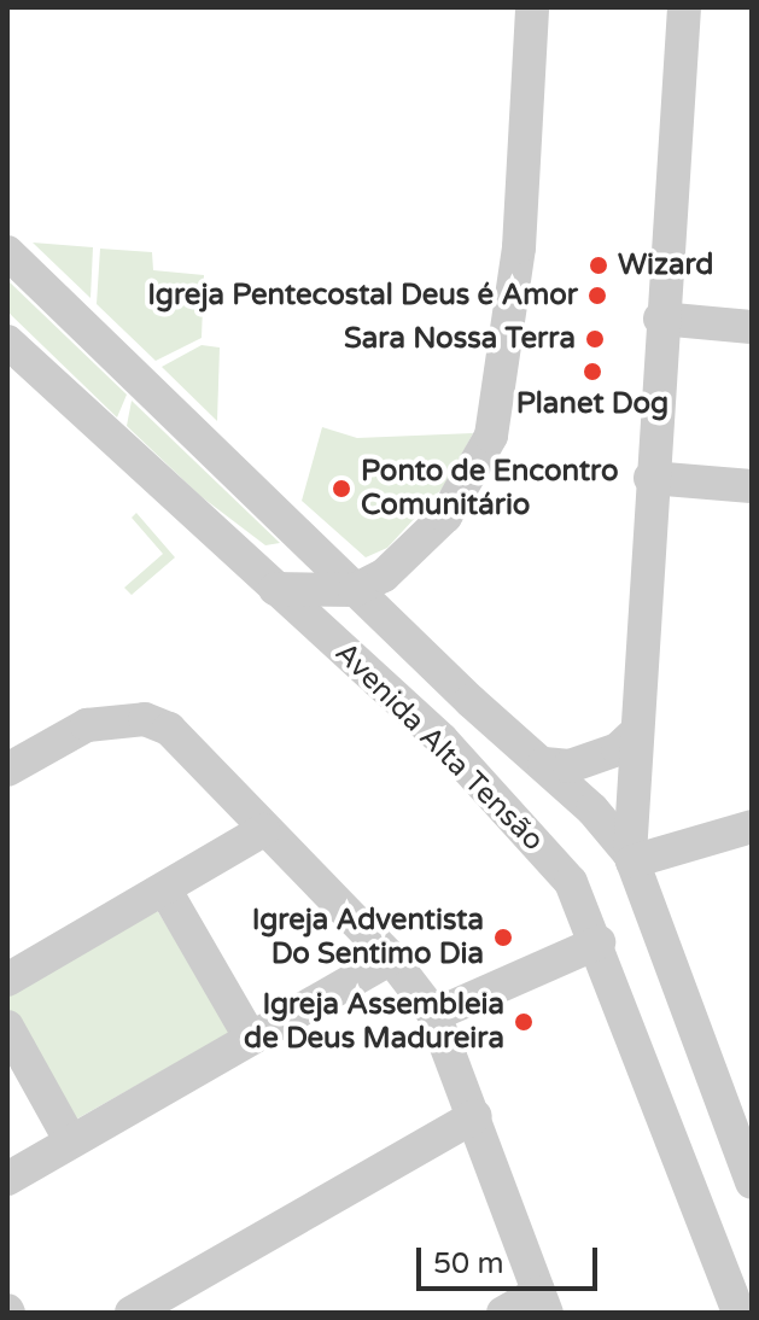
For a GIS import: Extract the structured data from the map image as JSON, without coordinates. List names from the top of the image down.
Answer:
{
  "streets": {
    "street": ["Avenida Alta Tensão"]
  },
  "places": [
    "Wizard",
    "Igreja Pentecostal Deus é Amor",
    "Sara Nossa Terra",
    "Planet Dog",
    "Ponto de Encontro Comunitário",
    "Igreja Adventista Do Sentimo Dia",
    "Igreja Assembleia de Deus Madureira"
  ],
  "scale_bar": "50 m"
}
